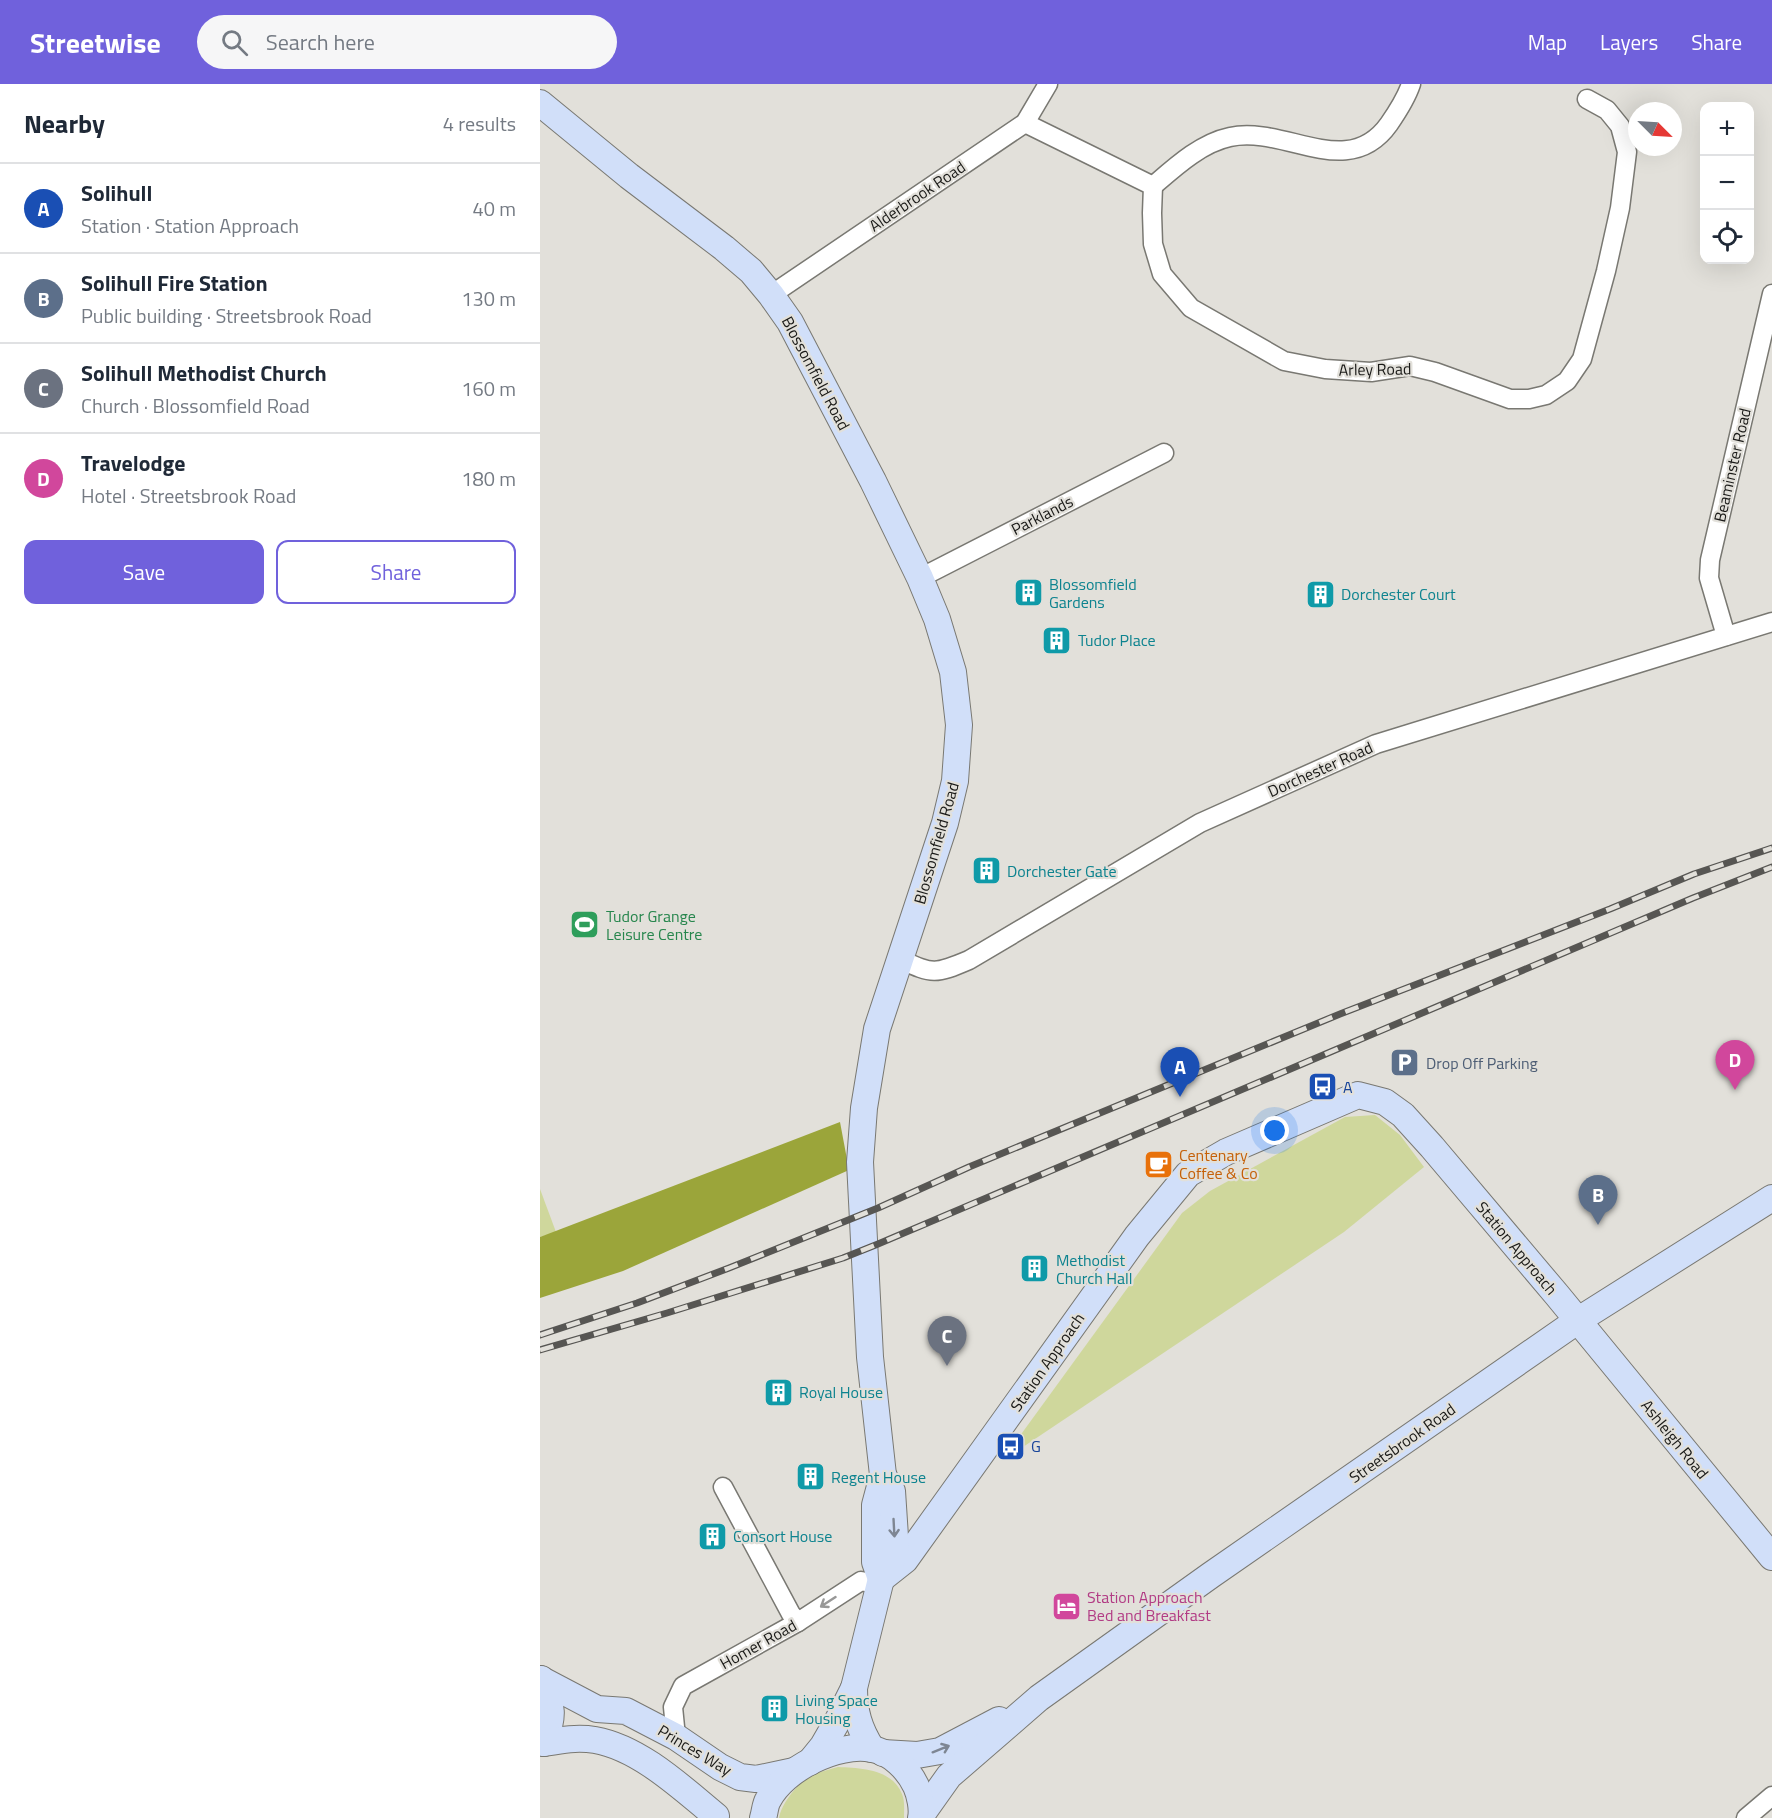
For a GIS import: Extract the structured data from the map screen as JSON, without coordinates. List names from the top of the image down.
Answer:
{
  "streets": {
    "main road": [
      "Blossomfield Road",
      "Station Approach",
      "Ashleigh Road",
      "Streetsbrook Road",
      "Princes Way"
    ],
    "street": [
      "Alderbrook Road",
      "Arley Road",
      "Beaminster Road",
      "Parklands",
      "Dorchester Road",
      "Homer Road"
    ]
  },
  "crossings": [
    ["Alderbrook Road", "Blossomfield Road"],
    ["Blossomfield Road", "Parklands"],
    ["Blossomfield Road", "Dorchester Road"],
    ["Blossomfield Road", "Station Approach"],
    ["Blossomfield Road", "Streetsbrook Road"],
    ["Blossomfield Road", "Homer Road"],
    ["Blossomfield Road", "Princes Way"],
    ["Beaminster Road", "Dorchester Road"],
    ["Station Approach", "Ashleigh Road"],
    ["Station Approach", "Streetsbrook Road"],
    ["Station Approach", "Homer Road"],
    ["Ashleigh Road", "Streetsbrook Road"],
    ["Streetsbrook Road", "Princes Way"],
    ["Homer Road", "Princes Way"]
  ],
  "places": {
    "building": [
      "Blossomfield Gardens",
      "Dorchester Court",
      "Tudor Place",
      "Dorchester Gate",
      "Methodist Church Hall",
      "Royal House",
      "Regent House",
      "Consort House",
      "Living Space Housing"
    ],
    "sports": ["Tudor Grange Leisure Centre"],
    "parking": ["Drop Off Parking"],
    "bus stop": ["A", "G"],
    "cafe": ["Centenary Coffee & Co"],
    "hotel": ["Station Approach Bed and Breakfast"]
  },
  "north": "bottom right",
  "page": {
    "header": "Streetwise",
    "search": "Search here",
    "nav": ["Map", "Layers", "Share"],
    "heading": ["Nearby", "4 results"],
    "map_buttons": ["+", "−"],
    "list": [
      {
        "mark": "A",
        "name": "Solihull",
        "note": "Station · Station Approach",
        "value": "40 m"
      },
      {
        "mark": "B",
        "name": "Solihull Fire Station",
        "note": "Public building · Streetsbrook Road",
        "value": "130 m"
      },
      {
        "mark": "C",
        "name": "Solihull Methodist Church",
        "note": "Church · Blossomfield Road",
        "value": "160 m"
      },
      {
        "mark": "D",
        "name": "Travelodge",
        "note": "Hotel · Streetsbrook Road",
        "value": "180 m"
      }
    ],
    "buttons": ["Save", "Share"],
    "pins": [
      "D",
      "A",
      "B",
      "C"
    ]
  }
}
